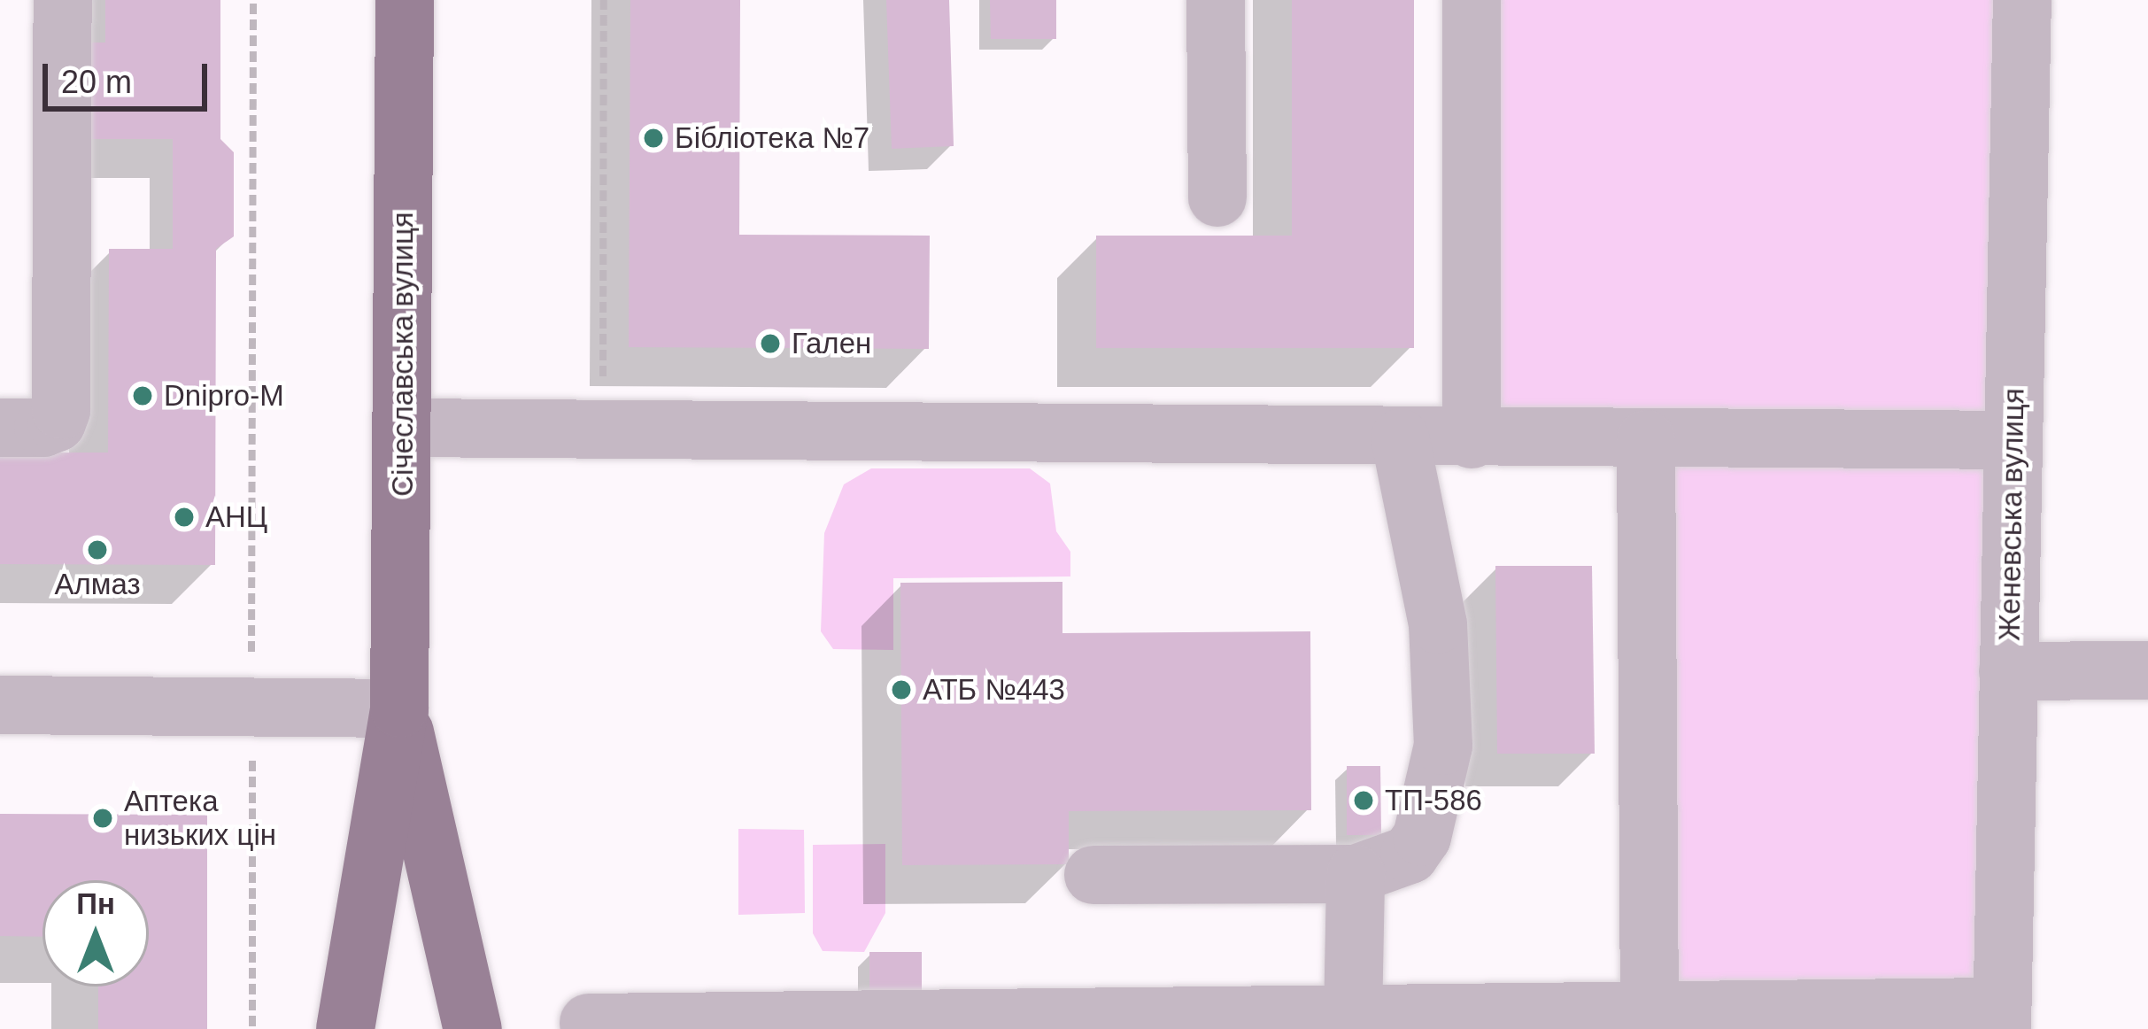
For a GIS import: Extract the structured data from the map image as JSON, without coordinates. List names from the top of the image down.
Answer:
{
  "streets": {
    "main road": ["Січеславська вулиця"],
    "street": ["Женевська вулиця"]
  },
  "places": [
    "Бібліотека №7",
    "Гален",
    "Dnipro-M",
    "АНЦ",
    "Алмаз",
    "АТБ №443",
    "ТП-586",
    "Аптека низьких цін"
  ],
  "scale_bar": "20 m",
  "north": "top"
}
